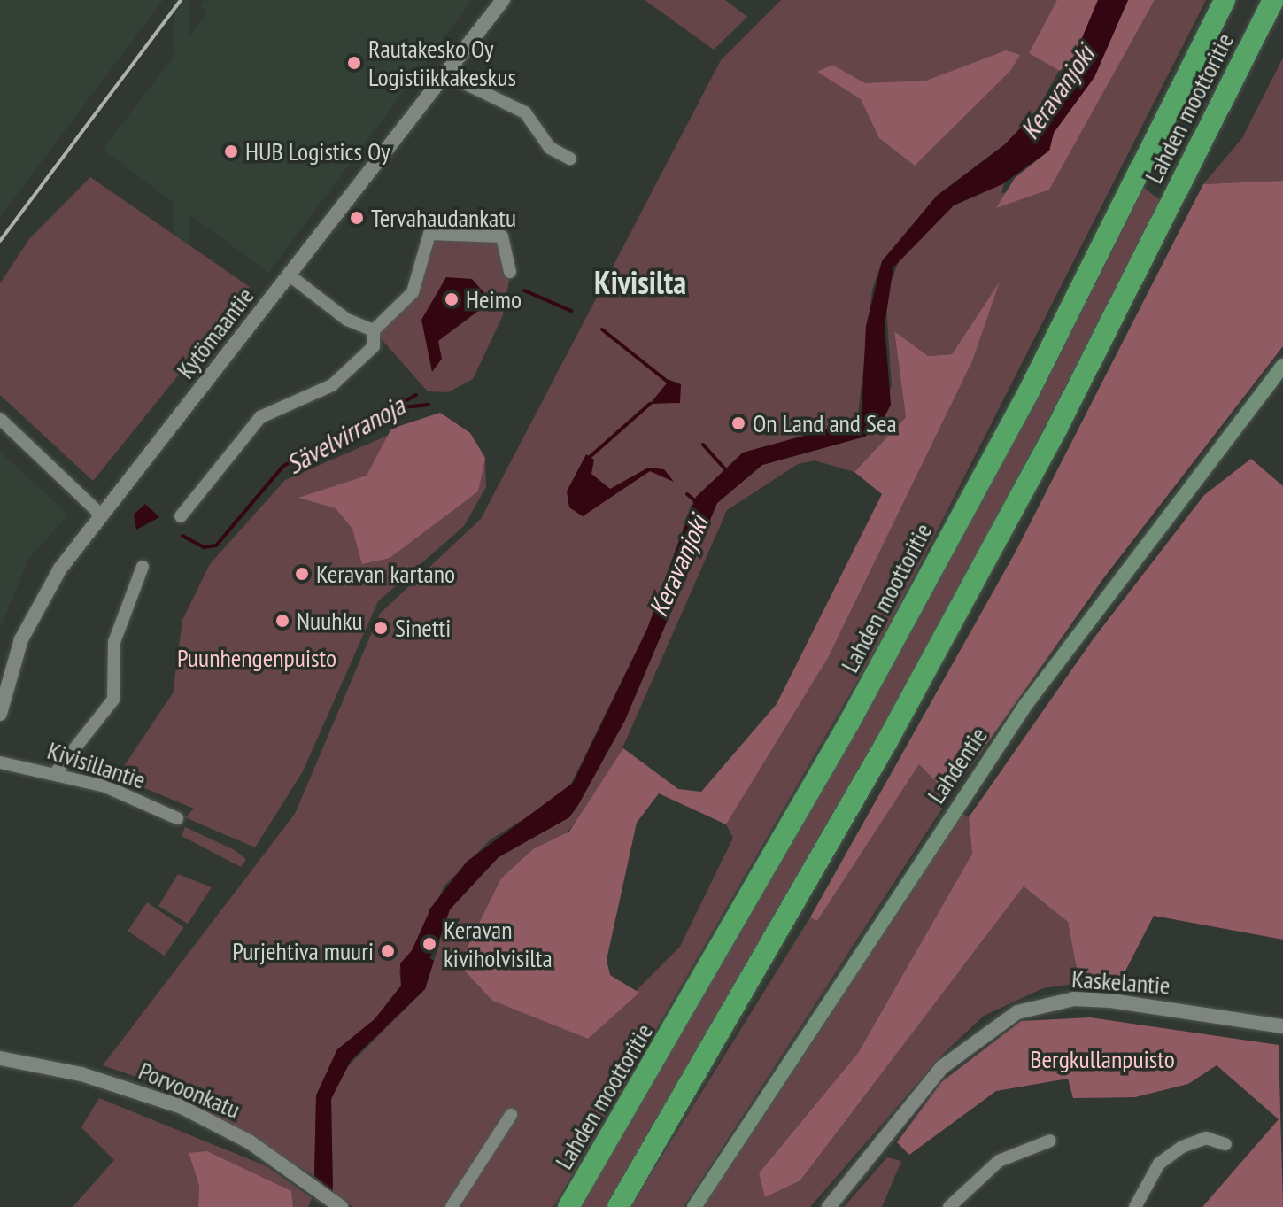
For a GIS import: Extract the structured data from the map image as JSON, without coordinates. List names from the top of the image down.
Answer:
{
  "streets": {
    "highway": ["Lahden moottoritie"],
    "main road": ["Lahdentie"],
    "street": [
      "Kytömaantie",
      "Kivisillantie",
      "Kaskelantie",
      "Porvoonkatu"
    ]
  },
  "districts": ["Kivisilta"],
  "water": ["Keravanjoki", "Sävelvirranoja"],
  "parks": ["Puunhengenpuisto", "Bergkullanpuisto"],
  "places": [
    "Rautakesko Oy Logistiikkakeskus",
    "HUB Logistics Oy",
    "Tervahaudankatu",
    "Heimo",
    "On Land and Sea",
    "Keravan kartano",
    "Nuuhku",
    "Sinetti",
    "Keravan kiviholvisilta",
    "Purjehtiva muuri"
  ]
}
